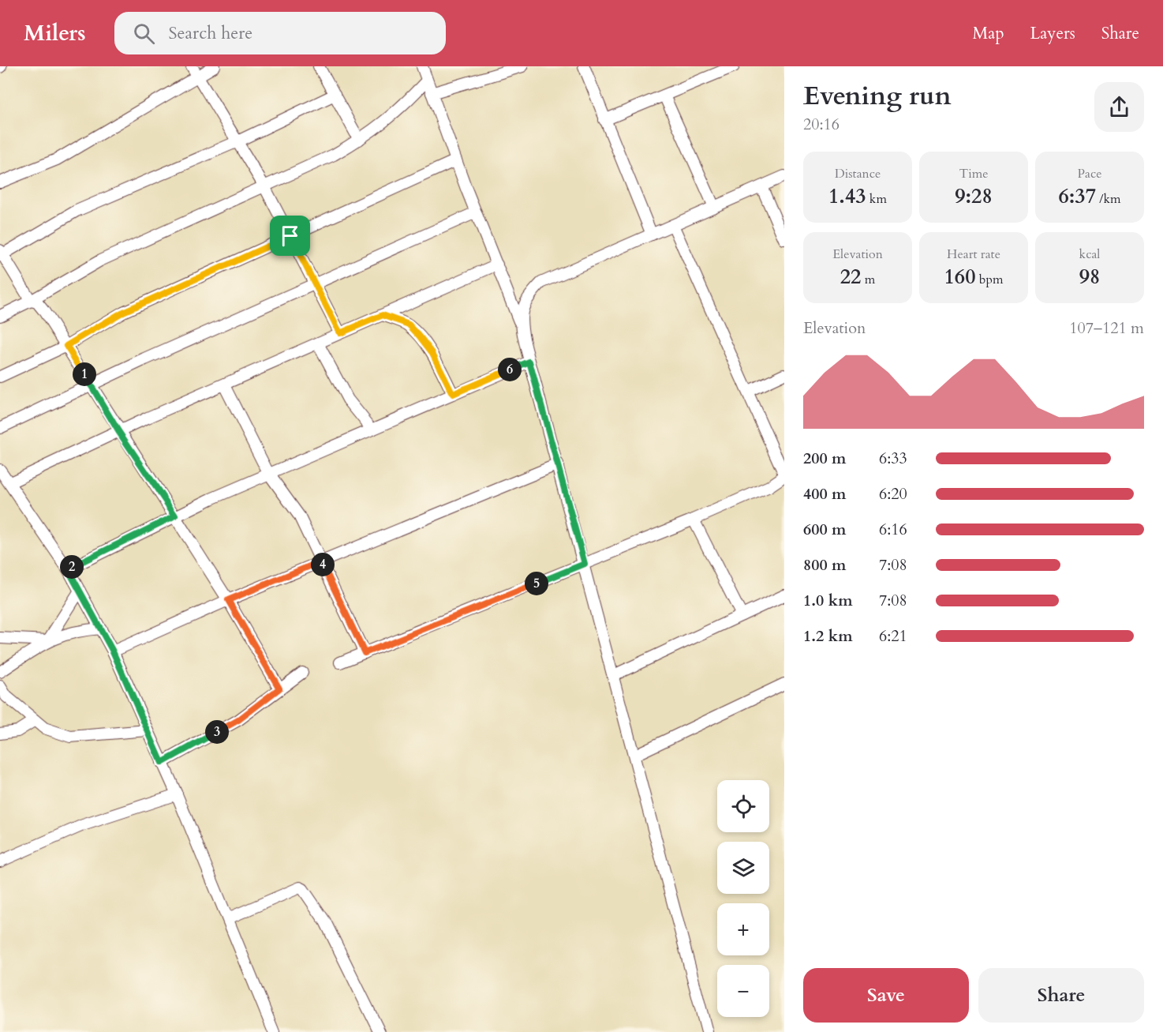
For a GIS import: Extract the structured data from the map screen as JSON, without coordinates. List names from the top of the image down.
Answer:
{
  "page": {
    "header": "Milers",
    "search": "Search here",
    "nav": ["Map", "Layers", "Share"],
    "heading": ["Evening run", "20:16"],
    "stats": [
      ["Distance", "1.43 km"],
      ["Time", "9:28"],
      ["Pace", "6:37 /km"],
      ["Elevation", "22 m"],
      ["Heart rate", "160 bpm"],
      ["kcal", "98"]
    ],
    "chart": ["Elevation", "107–121 m"],
    "pins": [
      "6",
      "1",
      "4",
      "2",
      "5",
      "3"
    ],
    "list": [
      {
        "name": "200 m",
        "note": "6:33"
      },
      {
        "name": "400 m",
        "note": "6:20"
      },
      {
        "name": "600 m",
        "note": "6:16"
      },
      {
        "name": "800 m",
        "note": "7:08"
      },
      {
        "name": "1.0 km",
        "note": "7:08"
      },
      {
        "name": "1.2 km",
        "note": "6:21"
      }
    ],
    "map_buttons": ["+", "−"],
    "buttons": ["Save", "Share"]
  }
}
